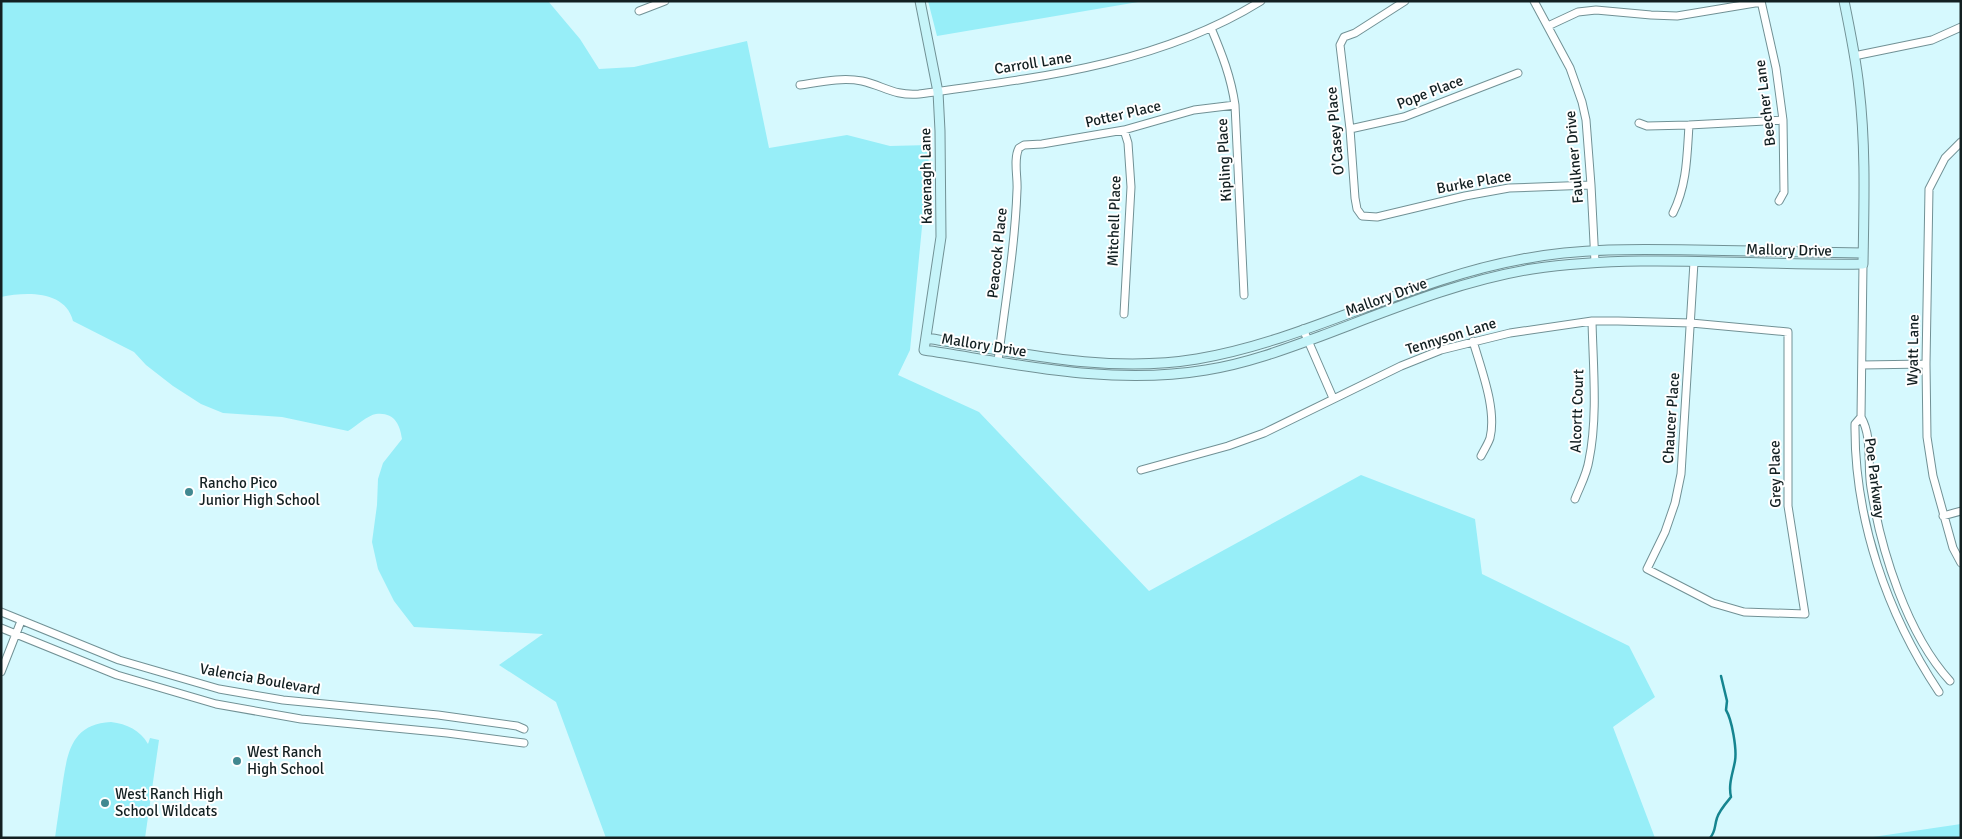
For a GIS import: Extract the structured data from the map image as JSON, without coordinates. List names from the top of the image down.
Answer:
{
  "streets": {
    "main road": ["Kavenagh Lane", "Mallory Drive"],
    "street": [
      "Carroll Lane",
      "Pope Place",
      "Beecher Lane",
      "Potter Place",
      "O'Casey Place",
      "Faulkner Drive",
      "Kipling Place",
      "Burke Place",
      "Mitchell Place",
      "Peacock Place",
      "Tennyson Lane",
      "Wyatt Lane",
      "Alcortt Court",
      "Chaucer Place",
      "Grey Place",
      "Poe Parkway",
      "Valencia Boulevard"
    ]
  },
  "crossings": [
    ["Carroll Lane", "Kipling Place"],
    ["Carroll Lane", "Kavenagh Lane"],
    ["Pope Place", "O'Casey Place"],
    ["Potter Place", "Kipling Place"],
    ["Potter Place", "Mitchell Place"],
    ["Potter Place", "Peacock Place"],
    ["O'Casey Place", "Burke Place"],
    ["Faulkner Drive", "Burke Place"],
    ["Faulkner Drive", "Mallory Drive"],
    ["Kavenagh Lane", "Mallory Drive"],
    ["Mallory Drive", "Peacock Place"],
    ["Mallory Drive", "Chaucer Place"],
    ["Tennyson Lane", "Alcortt Court"],
    ["Tennyson Lane", "Chaucer Place"],
    ["Tennyson Lane", "Grey Place"],
    ["Chaucer Place", "Grey Place"]
  ],
  "places": ["Rancho Pico Junior High School", "West Ranch High School", "West Ranch High School Wildcats"]
}
